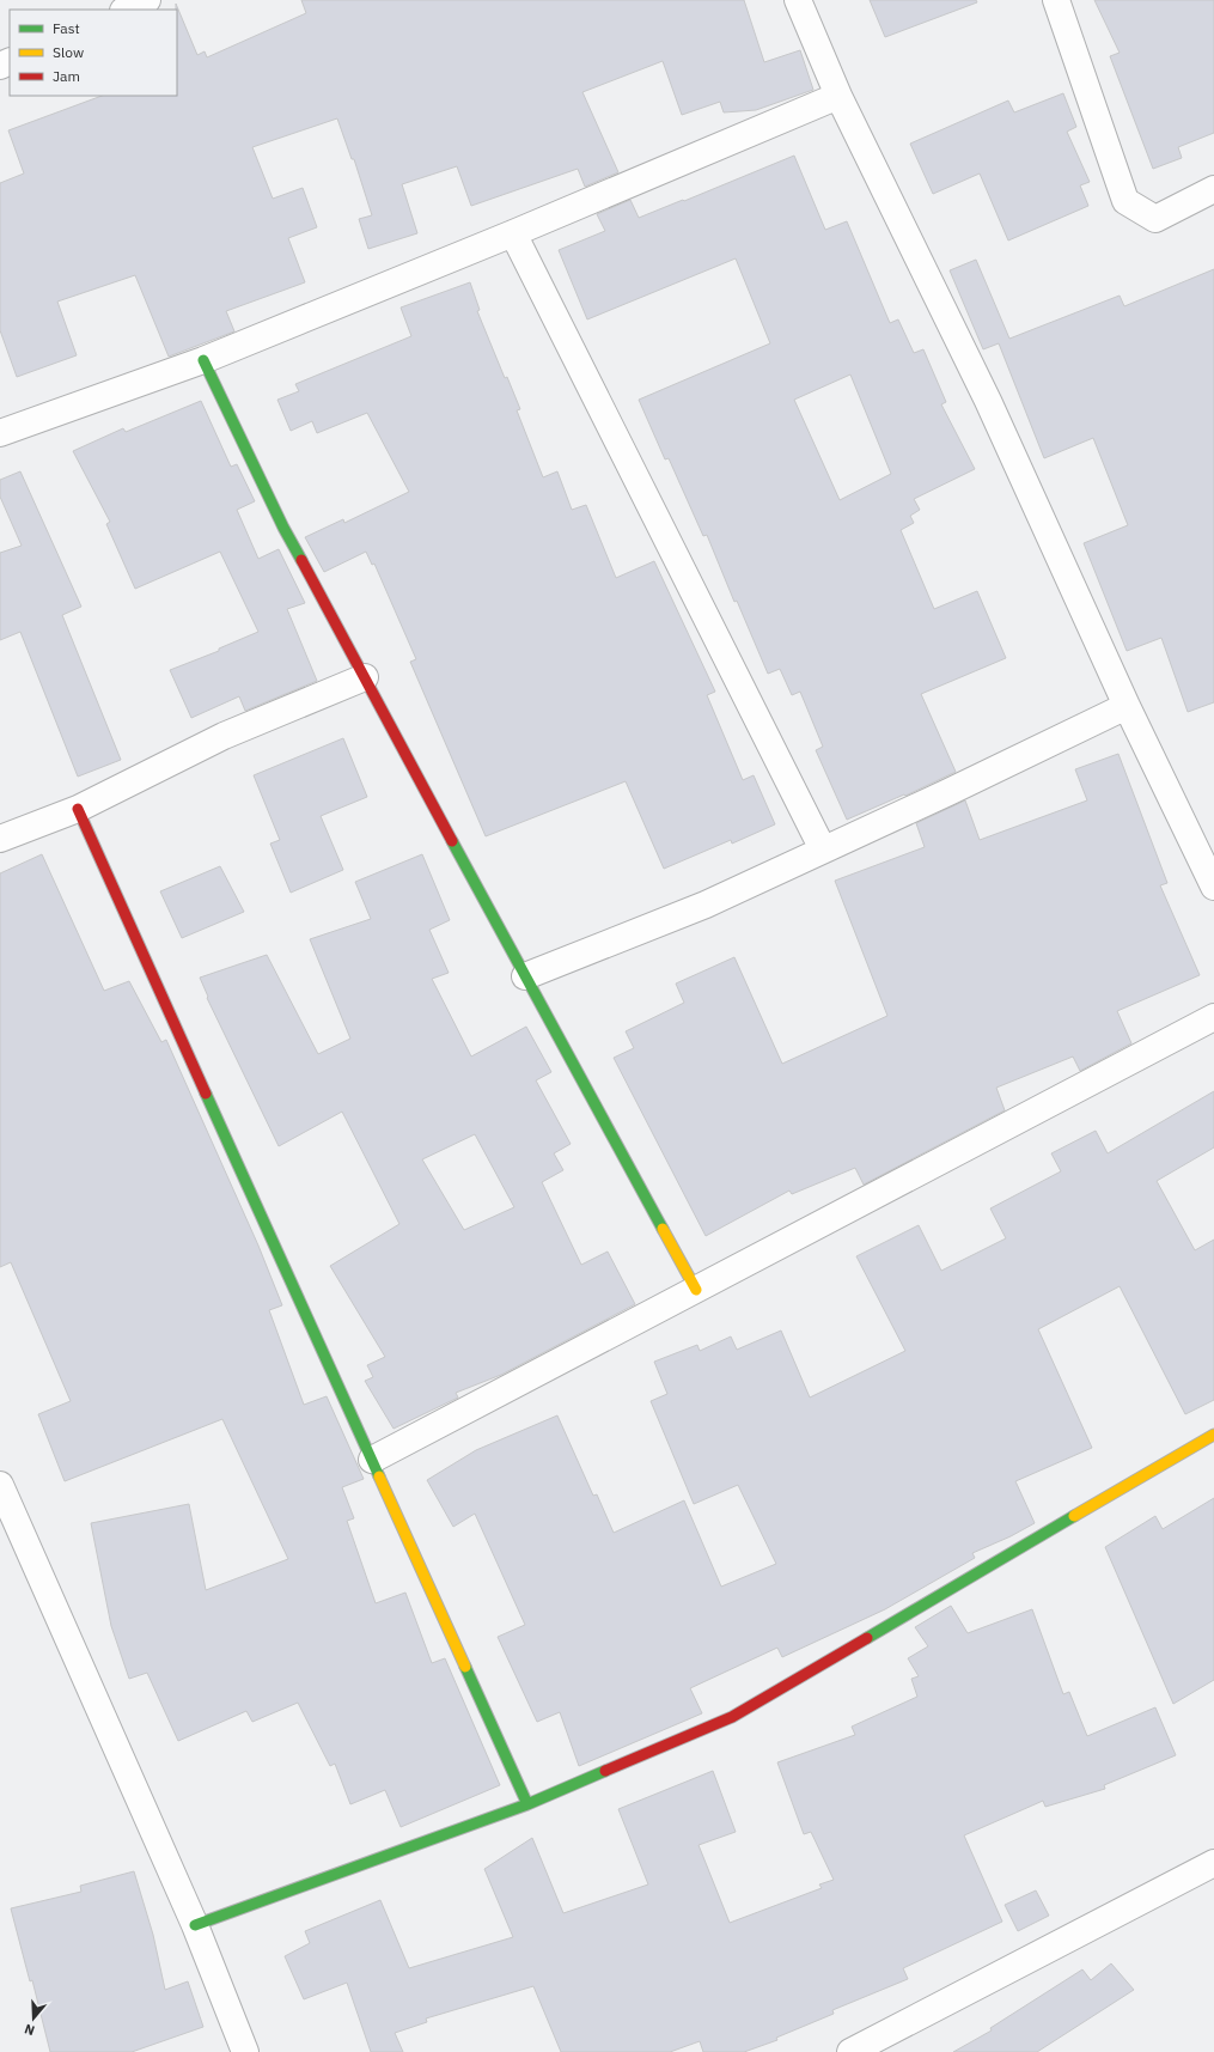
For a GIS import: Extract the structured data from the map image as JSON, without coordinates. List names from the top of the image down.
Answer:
{
  "legend": ["Fast", "Slow", "Jam"],
  "north": "bottom"
}
